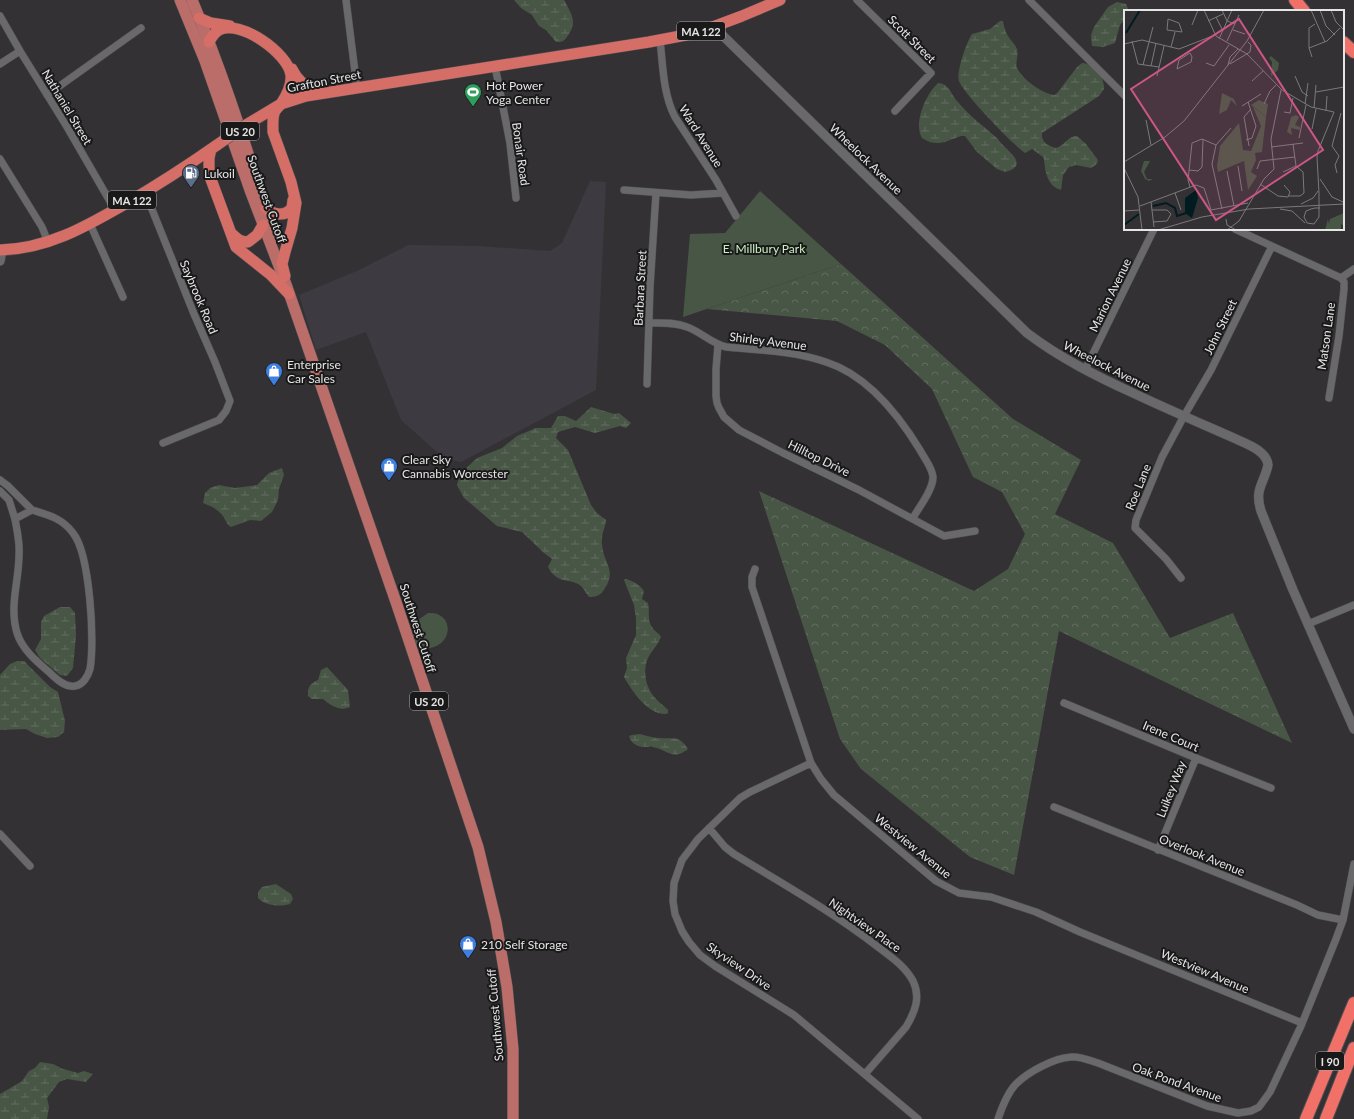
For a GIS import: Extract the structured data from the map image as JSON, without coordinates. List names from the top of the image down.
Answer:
{
  "streets": {
    "highway": [
      "MA 122",
      "Grafton Street",
      "US 20",
      "Southwest Cutoff",
      "I 90"
    ],
    "street": [
      "Scott Street",
      "Nathaniel Street",
      "Ward Avenue",
      "Bonair Road",
      "Wheelock Avenue",
      "Barbara Street",
      "Marion Avenue",
      "Saybrook Road",
      "John Street",
      "Matson Lane",
      "Shirley Avenue",
      "Hilltop Drive",
      "Roe Lane",
      "Irene Court",
      "Luikey Way",
      "Westview Avenue",
      "Overlook Avenue",
      "Nightview Place",
      "Skyview Drive",
      "Oak Pond Avenue"
    ]
  },
  "crossings": [
    ["MA 122", "Grafton Street"],
    ["MA 122", "Ward Avenue"],
    ["MA 122", "Wheelock Avenue"],
    ["Grafton Street", "Nathaniel Street"],
    ["Grafton Street", "Ward Avenue"],
    ["Grafton Street", "Bonair Road"],
    ["Grafton Street", "Saybrook Road"],
    ["Wheelock Avenue", "Marion Avenue"],
    ["Wheelock Avenue", "John Street"],
    ["Wheelock Avenue", "Roe Lane"],
    ["Barbara Street", "Shirley Avenue"],
    ["John Street", "Roe Lane"],
    ["Shirley Avenue", "Hilltop Drive"],
    ["Irene Court", "Luikey Way"],
    ["Luikey Way", "Overlook Avenue"],
    ["Westview Avenue", "Skyview Drive"],
    ["Westview Avenue", "Oak Pond Avenue"],
    ["Overlook Avenue", "Oak Pond Avenue"],
    ["Nightview Place", "Skyview Drive"]
  ],
  "parks": ["E. Millbury Park"],
  "places": {
    "sports": ["Hot Power Yoga Center"],
    "fuel station": ["Lukoil"],
    "shop": ["Enterprise Car Sales", "Clear Sky Cannabis Worcester", "210 Self Storage"]
  }
}
